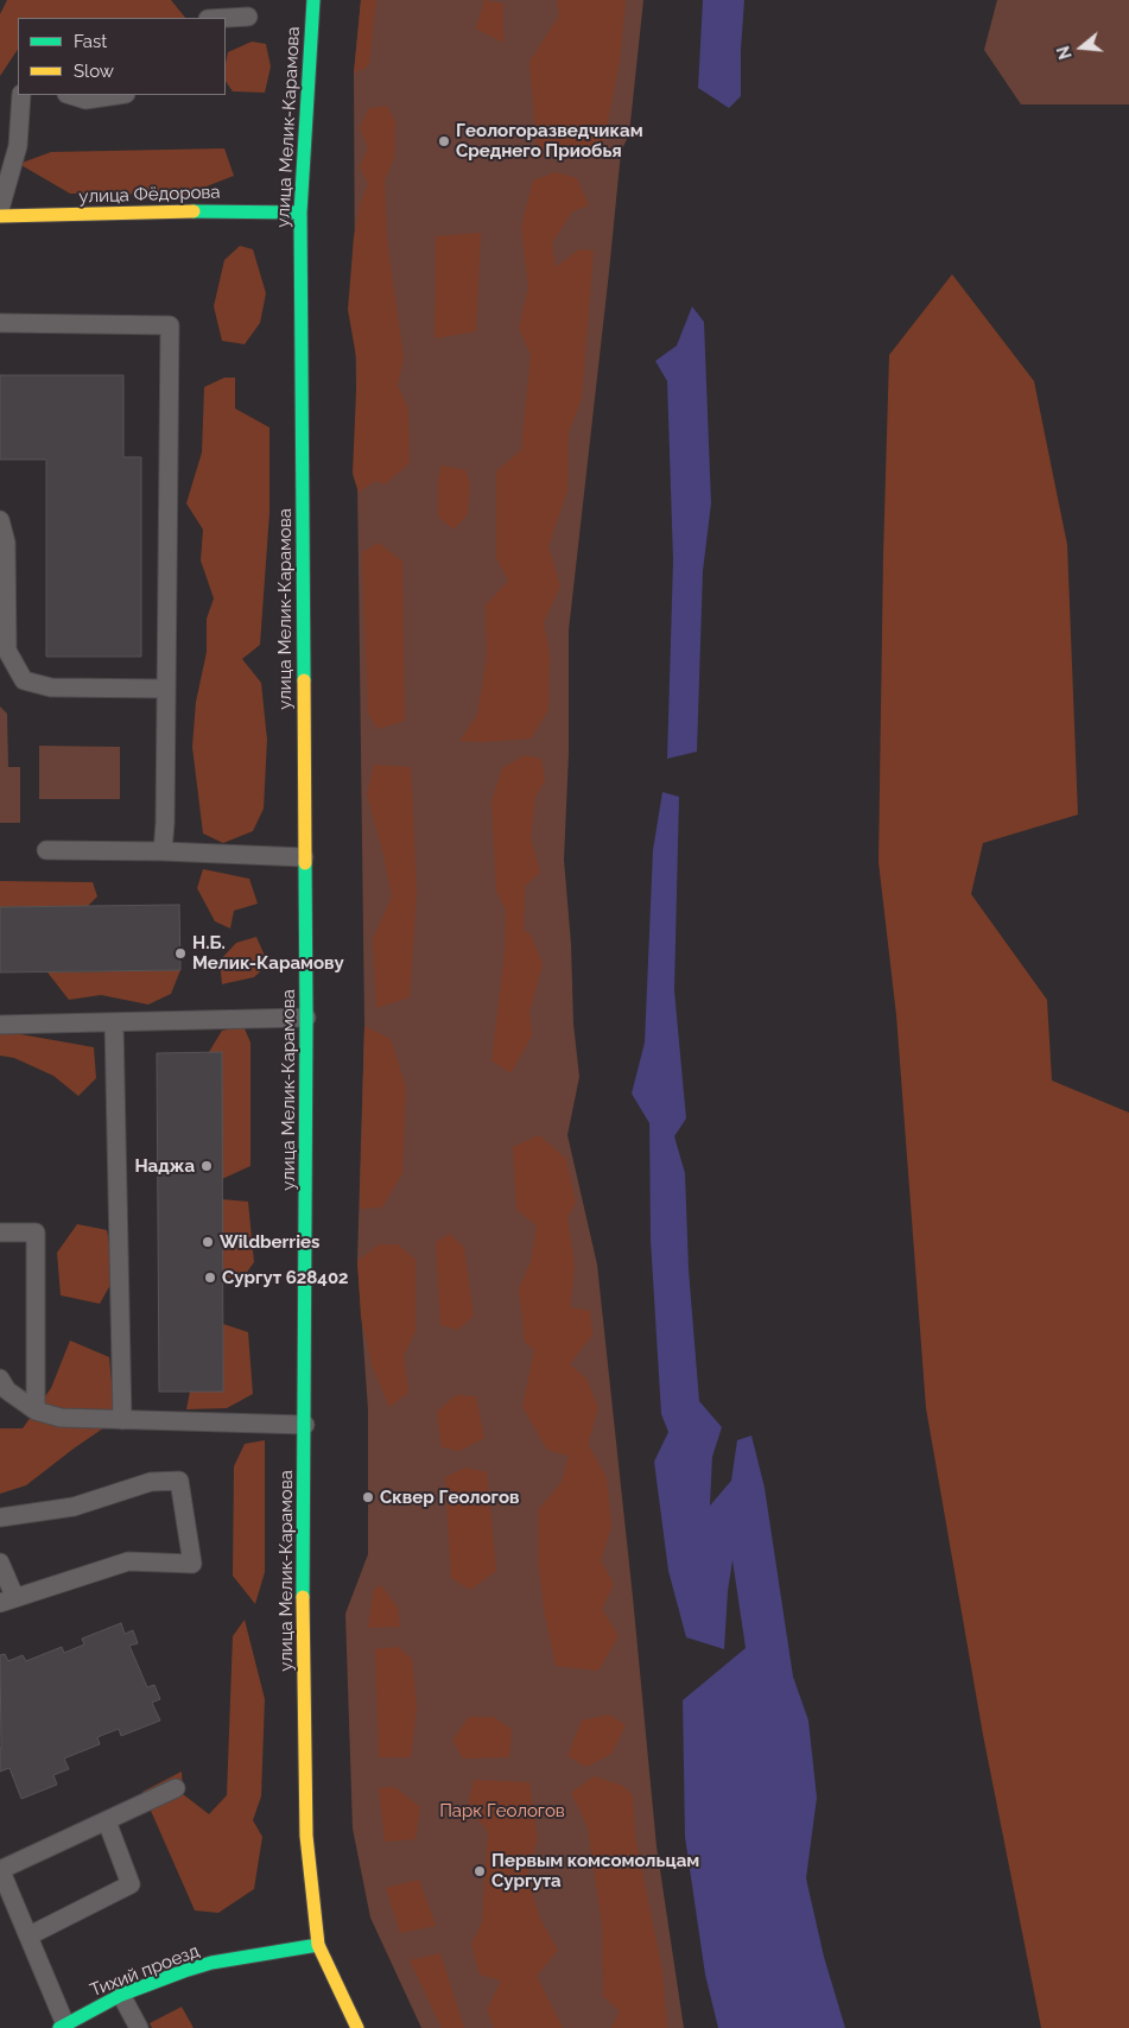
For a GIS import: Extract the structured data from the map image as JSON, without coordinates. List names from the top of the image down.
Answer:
{
  "streets": {
    "main road": ["улица Мелик-Карамова", "улица Фёдорова", "Тихий проезд"]
  },
  "crossings": [
    ["улица Мелик-Карамова", "улица Фёдорова"],
    ["улица Мелик-Карамова", "Тихий проезд"]
  ],
  "parks": ["Парк Геологов"],
  "places": [
    "Геологоразведчикам Среднего Приобья",
    "Н.Б. Мелик-Карамову",
    "Наджа",
    "Wildberries",
    "Сургут 628402",
    "Сквер Геологов",
    "Первым комсомольцам Сургута"
  ],
  "legend": ["Fast", "Slow"],
  "north": "left"
}
